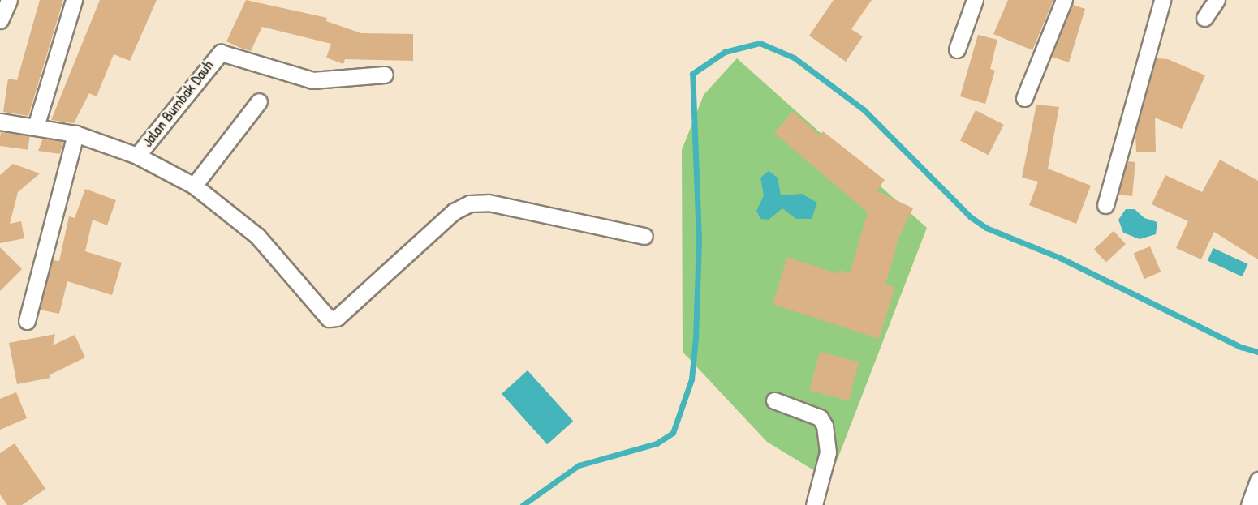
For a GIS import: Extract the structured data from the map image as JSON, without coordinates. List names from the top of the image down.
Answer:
{
  "streets": {
    "street": ["Jalan Bumbak Dauh"]
  }
}
